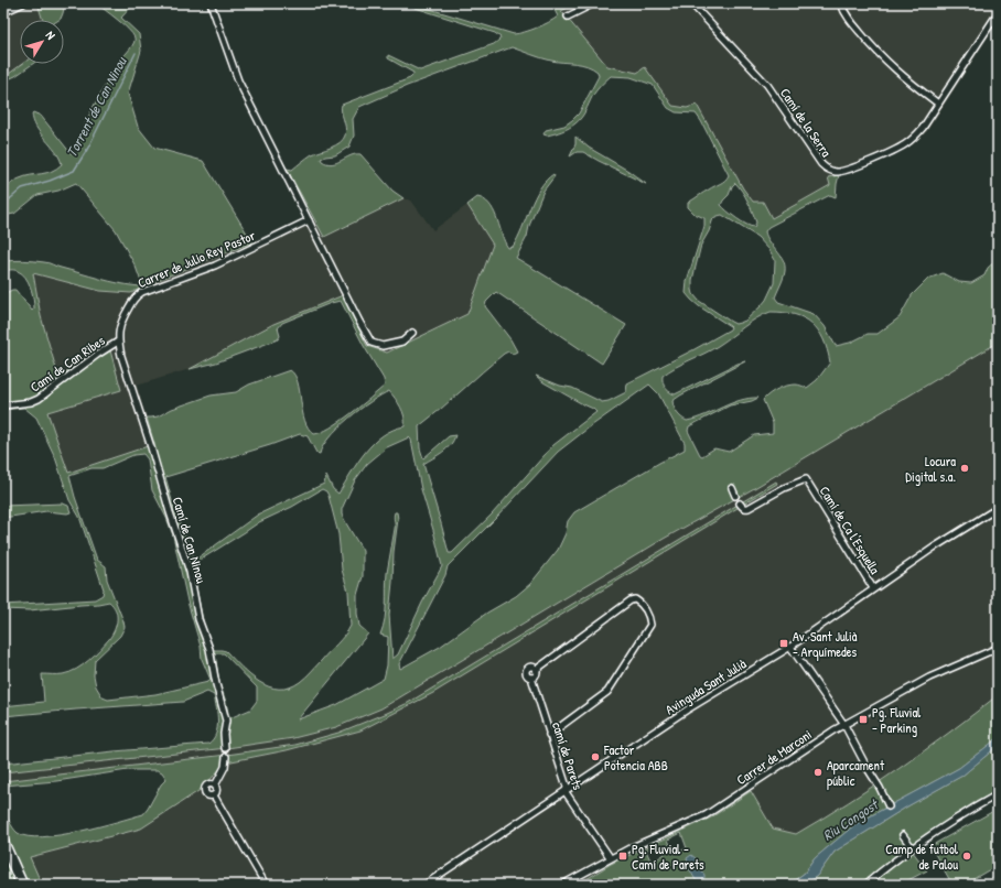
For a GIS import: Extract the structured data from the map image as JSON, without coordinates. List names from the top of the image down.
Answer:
{
  "streets": {
    "street": [
      "Camí de la Serra",
      "Carrer de Julio Rey Pastor",
      "Camí de Can Ribes",
      "Camí de Ca l'Esquella",
      "Camí de Can Ninou",
      "Avinguda Sant Julià",
      "camí de Parets",
      "Carrer de Marconi"
    ]
  },
  "crossings": [
    ["Carrer de Julio Rey Pastor", "Camí de Can Ribes"],
    ["Carrer de Julio Rey Pastor", "Camí de Can Ninou"],
    ["Camí de Can Ribes", "Camí de Can Ninou"],
    ["Camí de Ca l'Esquella", "Avinguda Sant Julià"],
    ["Avinguda Sant Julià", "camí de Parets"],
    ["camí de Parets", "Carrer de Marconi"]
  ],
  "water": ["Torrent de Can Ninou", "Riu Congost"],
  "places": {
    "other": [
      "Locura Digital s.a.",
      "Factor Potencia ABB",
      "Aparcament públic",
      "Camp de futbol de Palou"
    ],
    "transit": ["Av. Sant Julià - Arquímedes", "Pg. Fluvial - Parking", "Pg. Fluvial - Camí de Parets"]
  },
  "north": "top right"
}
